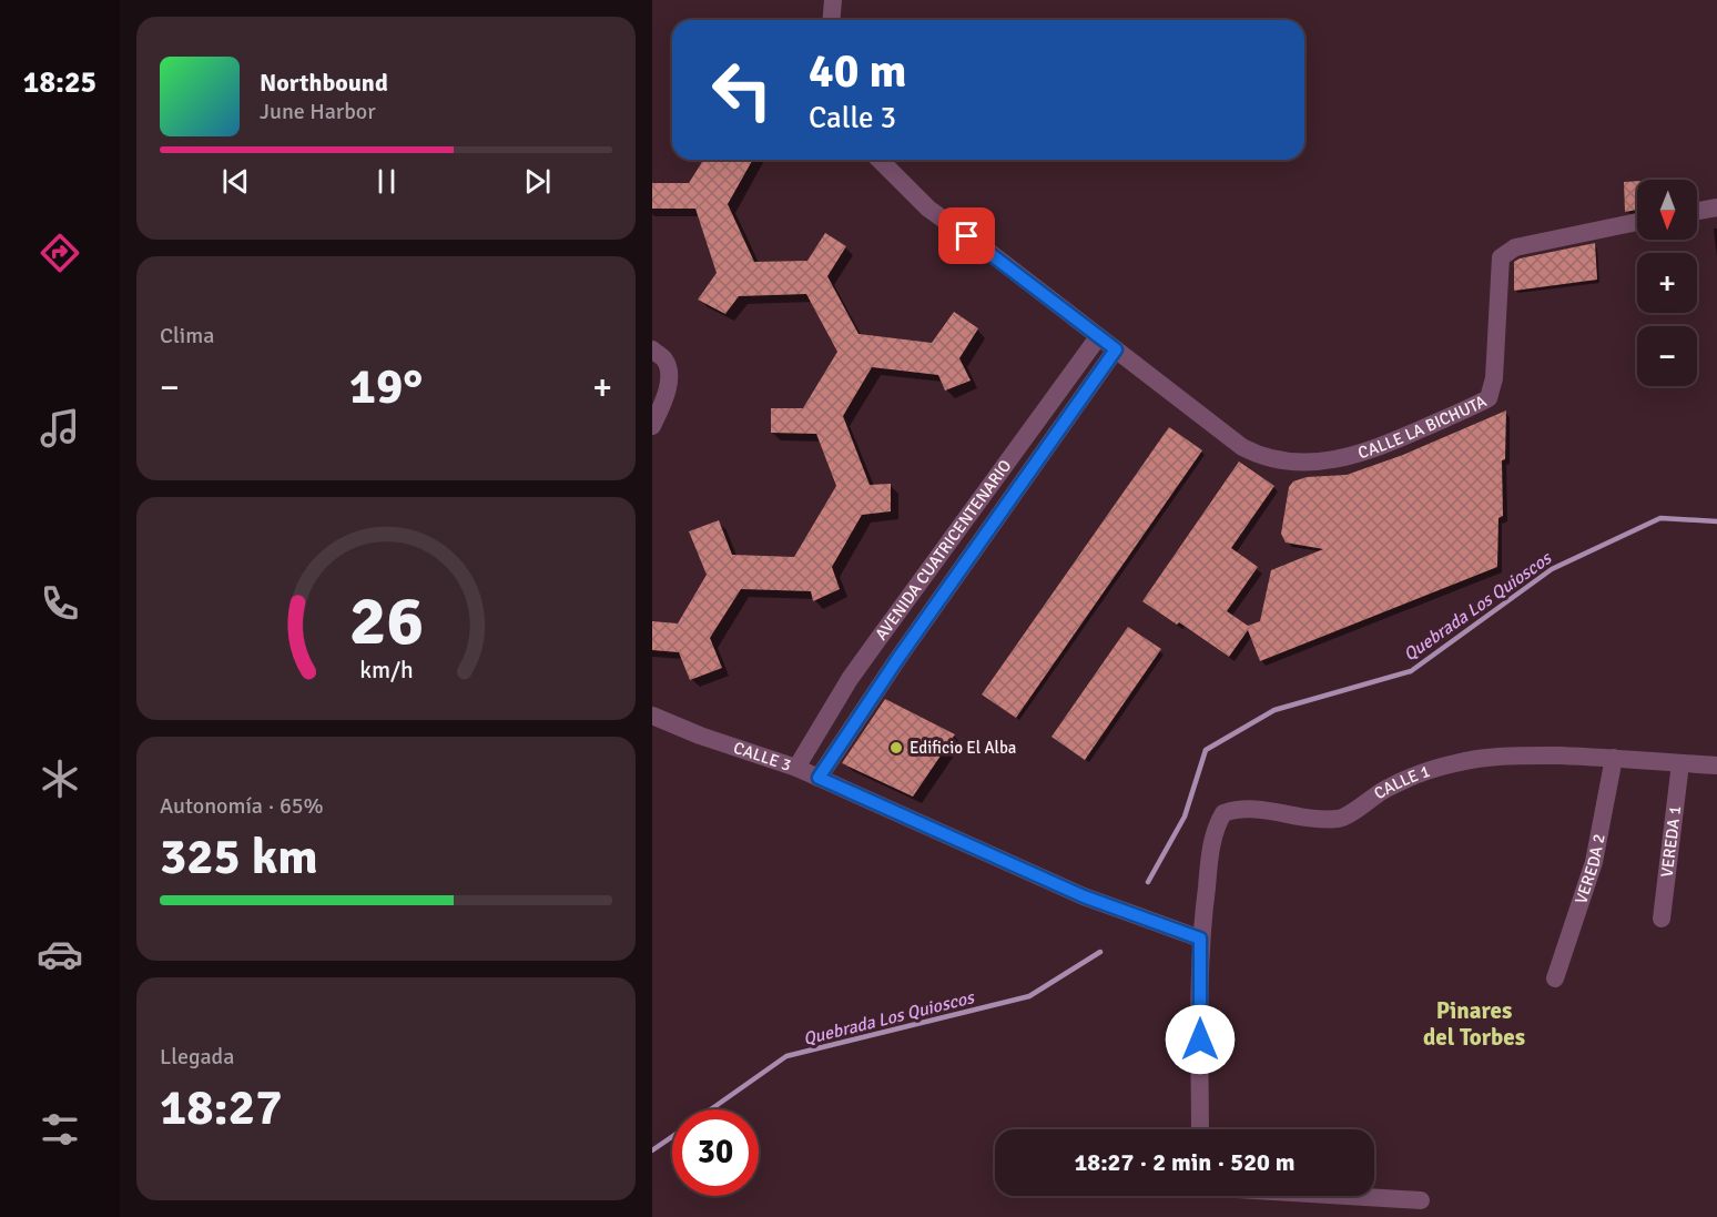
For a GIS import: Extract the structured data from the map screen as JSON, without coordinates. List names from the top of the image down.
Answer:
{
  "streets": {
    "street": [
      "CALLE LA BICHUTA",
      "AVENIDA CUATRICENTENARIO",
      "CALLE 3",
      "CALLE 1",
      "VEREDA 1",
      "VEREDA 2"
    ]
  },
  "crossings": [
    ["CALLE LA BICHUTA", "AVENIDA CUATRICENTENARIO"],
    ["AVENIDA CUATRICENTENARIO", "CALLE 3"],
    ["CALLE 3", "CALLE 1"],
    ["CALLE 1", "VEREDA 1"],
    ["CALLE 1", "VEREDA 2"]
  ],
  "districts": ["Pinares del Torbes"],
  "water": ["Quebrada Los Quioscos"],
  "places": ["Edificio El Alba"],
  "north": "bottom",
  "page": {
    "tabs": "18:25",
    "turn": ["40 m", "Calle 3"],
    "song": ["Northbound", "June Harbor"],
    "map_buttons": ["+", "−"],
    "tile": [
      "Clima",
      ["Autonomía · 65%", "325 km"],
      ["Llegada", "18:27"]
    ],
    "heat": ["−", "19°", "+"],
    "limit": "30",
    "trip": "18:27 · 2 min · 520 m",
    "gauge": ["26", "km/h"]
  }
}
